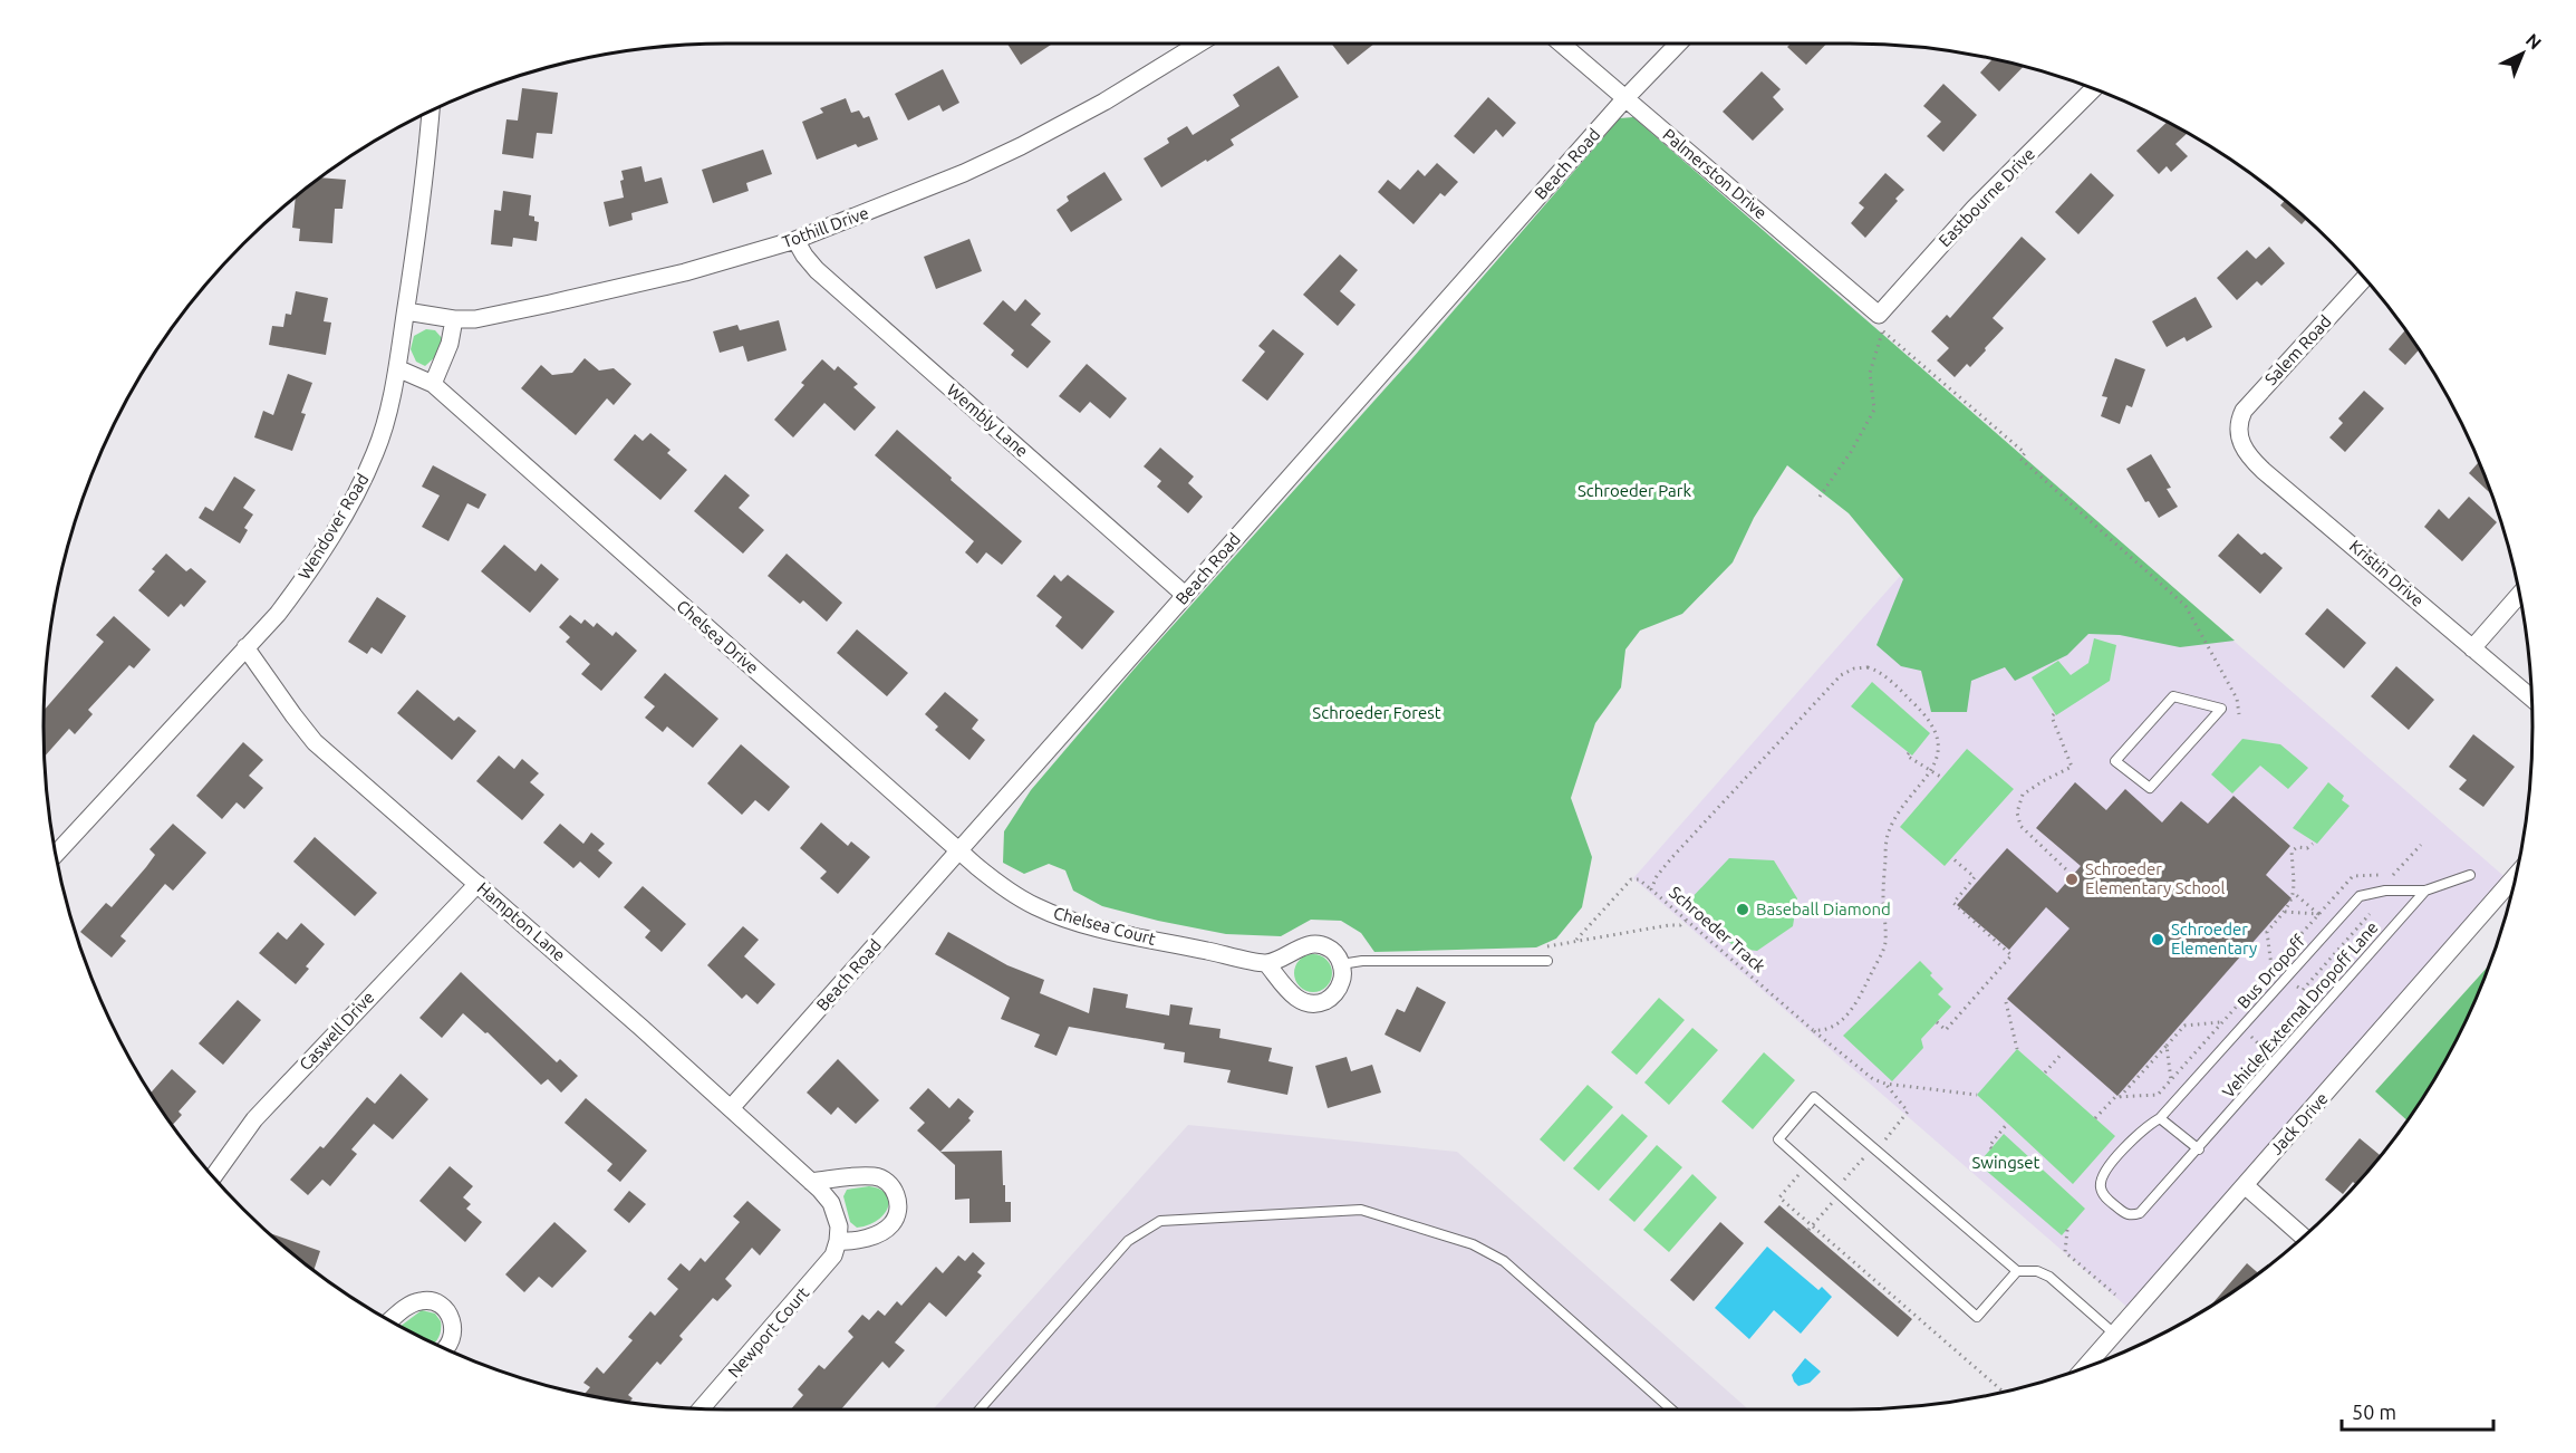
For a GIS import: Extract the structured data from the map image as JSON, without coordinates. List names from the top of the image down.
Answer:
{
  "streets": {
    "street": [
      "Beach Road",
      "Palmerston Drive",
      "Eastbourne Drive",
      "Tothill Drive",
      "Salem Road",
      "Wembly Lane",
      "Wendover Road",
      "Kristin Drive",
      "Chelsea Drive",
      "Hampton Lane",
      "Chelsea Court",
      "Caswell Drive",
      "Jack Drive",
      "Newport Court"
    ],
    "lane": ["Bus Dropoff", "Vehicle/External Dropoff Lane"],
    "path": ["Schroeder Track"]
  },
  "crossings": [
    ["Beach Road", "Palmerston Drive"],
    ["Beach Road", "Wembly Lane"],
    ["Beach Road", "Chelsea Drive"],
    ["Beach Road", "Hampton Lane"],
    ["Beach Road", "Chelsea Court"],
    ["Palmerston Drive", "Eastbourne Drive"],
    ["Tothill Drive", "Wembly Lane"],
    ["Tothill Drive", "Wendover Road"],
    ["Salem Road", "Kristin Drive"],
    ["Wendover Road", "Chelsea Drive"],
    ["Wendover Road", "Hampton Lane"],
    ["Chelsea Drive", "Chelsea Court"],
    ["Hampton Lane", "Caswell Drive"],
    ["Hampton Lane", "Newport Court"],
    ["Bus Dropoff", "Vehicle/External Dropoff Lane"]
  ],
  "parks": ["Schroeder Park", "Schroeder Forest", "Swingset"],
  "places": ["Schroeder Elementary School", "Baseball Diamond", "Schroeder Elementary"],
  "scale_bar": "50 m",
  "north": "top right"
}
